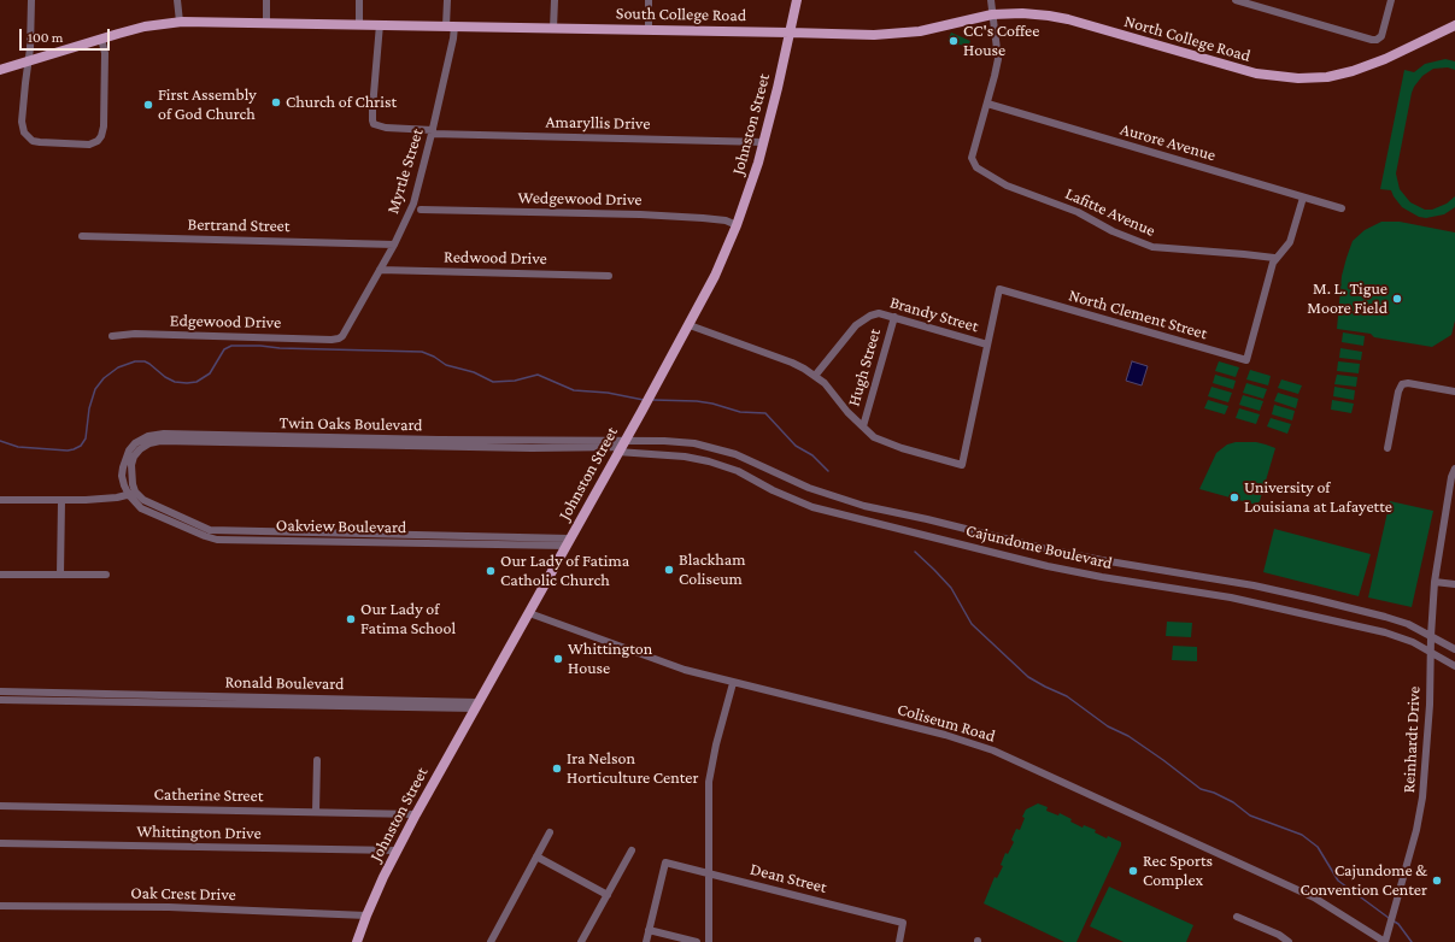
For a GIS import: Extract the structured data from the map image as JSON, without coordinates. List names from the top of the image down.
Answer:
{
  "streets": {
    "main road": ["South College Road", "North College Road", "Johnston Street"],
    "street": [
      "Amaryllis Drive",
      "Aurore Avenue",
      "Myrtle Street",
      "Wedgewood Drive",
      "Lafitte Avenue",
      "Bertrand Street",
      "Redwood Drive",
      "Brandy Street",
      "North Clement Street",
      "Edgewood Drive",
      "Hugh Street",
      "Twin Oaks Boulevard",
      "Oakview Boulevard",
      "Cajundome Boulevard",
      "Ronald Boulevard",
      "Coliseum Road",
      "Reinhardt Drive",
      "Catherine Street",
      "Whittington Drive",
      "Dean Street",
      "Oak Crest Drive"
    ]
  },
  "crossings": [
    ["South College Road", "North College Road"],
    ["South College Road", "Amaryllis Drive"],
    ["South College Road", "Johnston Street"],
    ["South College Road", "Myrtle Street"],
    ["North College Road", "Johnston Street"],
    ["Amaryllis Drive", "Johnston Street"],
    ["Amaryllis Drive", "Myrtle Street"],
    ["Johnston Street", "Wedgewood Drive"],
    ["Johnston Street", "Twin Oaks Boulevard"],
    ["Johnston Street", "Oakview Boulevard"],
    ["Johnston Street", "Cajundome Boulevard"],
    ["Johnston Street", "Ronald Boulevard"],
    ["Johnston Street", "Coliseum Road"],
    ["Johnston Street", "Catherine Street"],
    ["Johnston Street", "Whittington Drive"],
    ["Johnston Street", "Oak Crest Drive"],
    ["Aurore Avenue", "Lafitte Avenue"],
    ["Myrtle Street", "Bertrand Street"],
    ["Myrtle Street", "Redwood Drive"],
    ["Myrtle Street", "Edgewood Drive"],
    ["Lafitte Avenue", "North Clement Street"],
    ["Brandy Street", "North Clement Street"],
    ["Brandy Street", "Hugh Street"],
    ["Twin Oaks Boulevard", "Oakview Boulevard"],
    ["Twin Oaks Boulevard", "Cajundome Boulevard"],
    ["Cajundome Boulevard", "Reinhardt Drive"],
    ["Coliseum Road", "Reinhardt Drive"]
  ],
  "places": [
    "CC's Coffee House",
    "Church of Christ",
    "First Assembly of God Church",
    "M. L. Tigue Moore Field",
    "University of Louisiana at Lafayette",
    "Blackham Coliseum",
    "Our Lady of Fatima Catholic Church",
    "Our Lady of Fatima School",
    "Whittington House",
    "Ira Nelson Horticulture Center",
    "Rec Sports Complex",
    "Cajundome & Convention Center"
  ],
  "scale_bar": "100 m"
}
